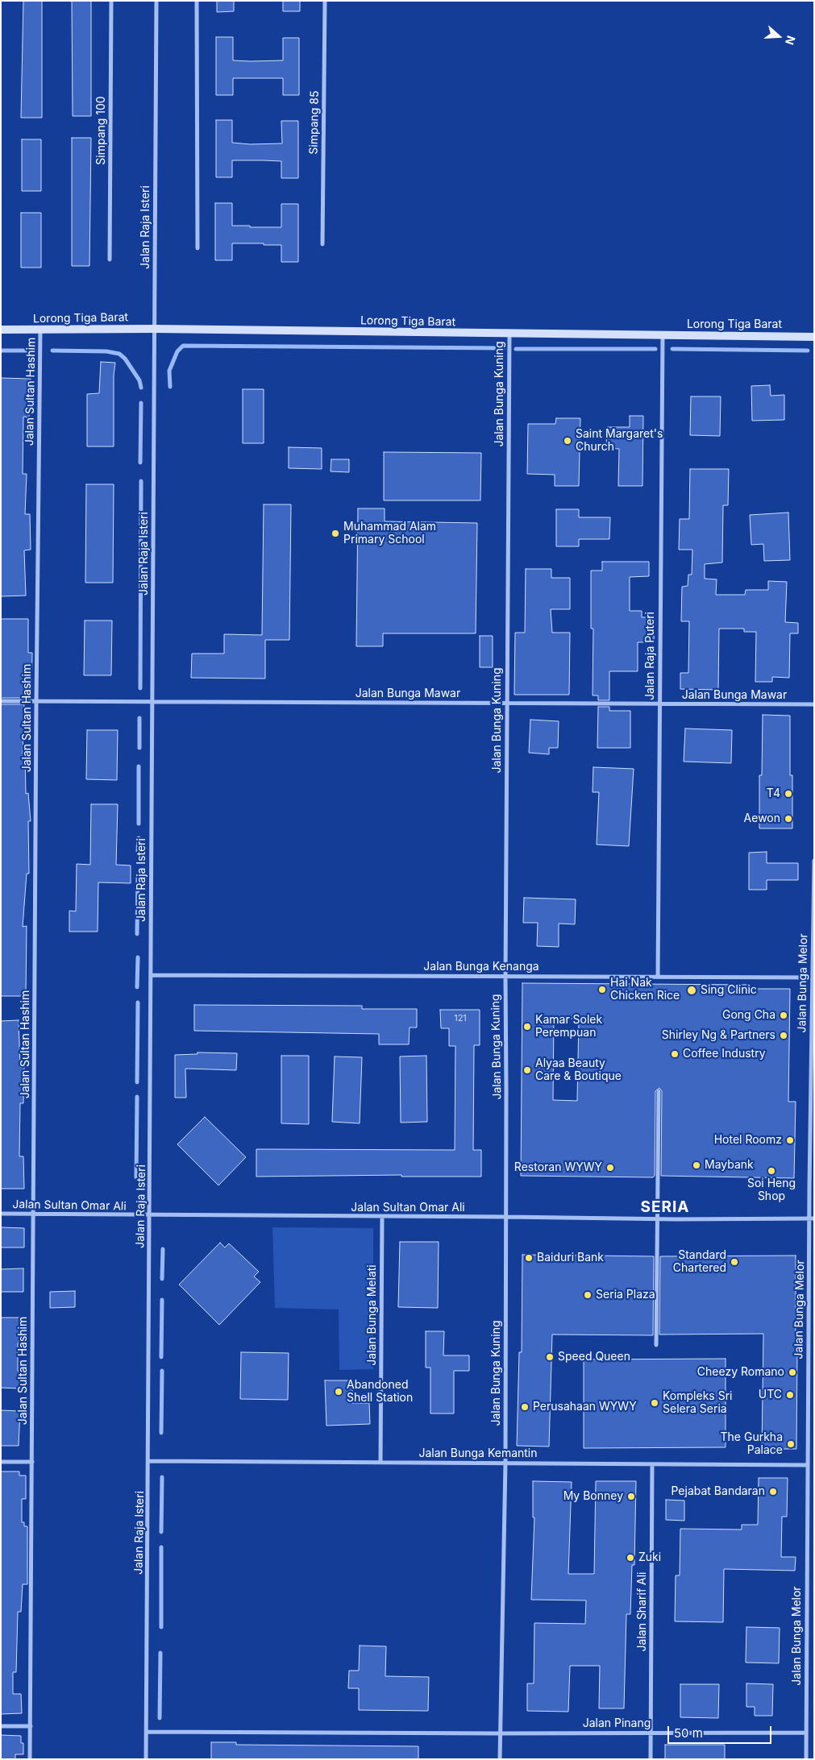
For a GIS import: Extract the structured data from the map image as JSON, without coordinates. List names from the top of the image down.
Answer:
{
  "streets": {
    "main road": ["Lorong Tiga Barat"],
    "street": [
      "Simpang 85",
      "Simpang 100",
      "Jalan Raja Isteri",
      "Jalan Sultan Hashim",
      "Jalan Bunga Kuning",
      "Jalan Raja Puteri",
      "Jalan Bunga Mawar",
      "Jalan Bunga Kenanga",
      "Jalan Bunga Melor",
      "Jalan Sultan Omar Ali",
      "Jalan Bunga Melati",
      "Jalan Bunga Kemantin",
      "Jalan Sharif Ali",
      "Jalan Pinang"
    ]
  },
  "crossings": [
    ["Jalan Raja Isteri", "Lorong Tiga Barat"],
    ["Jalan Raja Isteri", "Jalan Bunga Mawar"],
    ["Jalan Raja Isteri", "Jalan Bunga Kenanga"],
    ["Jalan Raja Isteri", "Jalan Sultan Omar Ali"],
    ["Jalan Raja Isteri", "Jalan Bunga Kemantin"],
    ["Jalan Raja Isteri", "Jalan Pinang"],
    ["Lorong Tiga Barat", "Jalan Sultan Hashim"],
    ["Lorong Tiga Barat", "Jalan Bunga Kuning"],
    ["Lorong Tiga Barat", "Jalan Raja Puteri"],
    ["Jalan Sultan Hashim", "Jalan Bunga Mawar"],
    ["Jalan Sultan Hashim", "Jalan Sultan Omar Ali"],
    ["Jalan Bunga Kuning", "Jalan Bunga Mawar"],
    ["Jalan Bunga Kuning", "Jalan Bunga Kenanga"],
    ["Jalan Bunga Kuning", "Jalan Sultan Omar Ali"],
    ["Jalan Bunga Kuning", "Jalan Bunga Kemantin"],
    ["Jalan Bunga Kuning", "Jalan Pinang"],
    ["Jalan Raja Puteri", "Jalan Bunga Mawar"],
    ["Jalan Raja Puteri", "Jalan Bunga Kenanga"],
    ["Jalan Bunga Kenanga", "Jalan Bunga Melor"],
    ["Jalan Bunga Melor", "Jalan Sultan Omar Ali"],
    ["Jalan Bunga Melor", "Jalan Bunga Kemantin"],
    ["Jalan Bunga Melor", "Jalan Pinang"],
    ["Jalan Sultan Omar Ali", "Jalan Bunga Melati"],
    ["Jalan Bunga Melati", "Jalan Bunga Kemantin"],
    ["Jalan Bunga Kemantin", "Jalan Sharif Ali"],
    ["Jalan Sharif Ali", "Jalan Pinang"]
  ],
  "districts": ["SERIA"],
  "places": [
    "Saint Margaret's Church",
    "Muhammad Alam Primary School",
    "T4",
    "Aewon",
    "Hai Nak Chicken Rice",
    "Sing Clinic",
    "Gong Cha",
    "Kamar Solek Perempuan",
    "Shirley Ng & Partners",
    "Coffee Industry",
    "Alyaa Beauty Care & Boutique",
    "Hotel Roomz",
    "Maybank",
    "Restoran WYWY",
    "Soi Heng Shop",
    "Baiduri Bank",
    "Standard Chartered",
    "Seria Plaza",
    "Speed Queen",
    "Cheezy Romano",
    "Abandoned Shell Station",
    "UTC",
    "Kompleks Sri Selera Seria",
    "Perusahaan WYWY",
    "The Gurkha Palace",
    "Pejabat Bandaran",
    "My Bonney",
    "Zuki"
  ],
  "house_numbers": ["121"],
  "scale_bar": "50 m",
  "north": "right"
}
